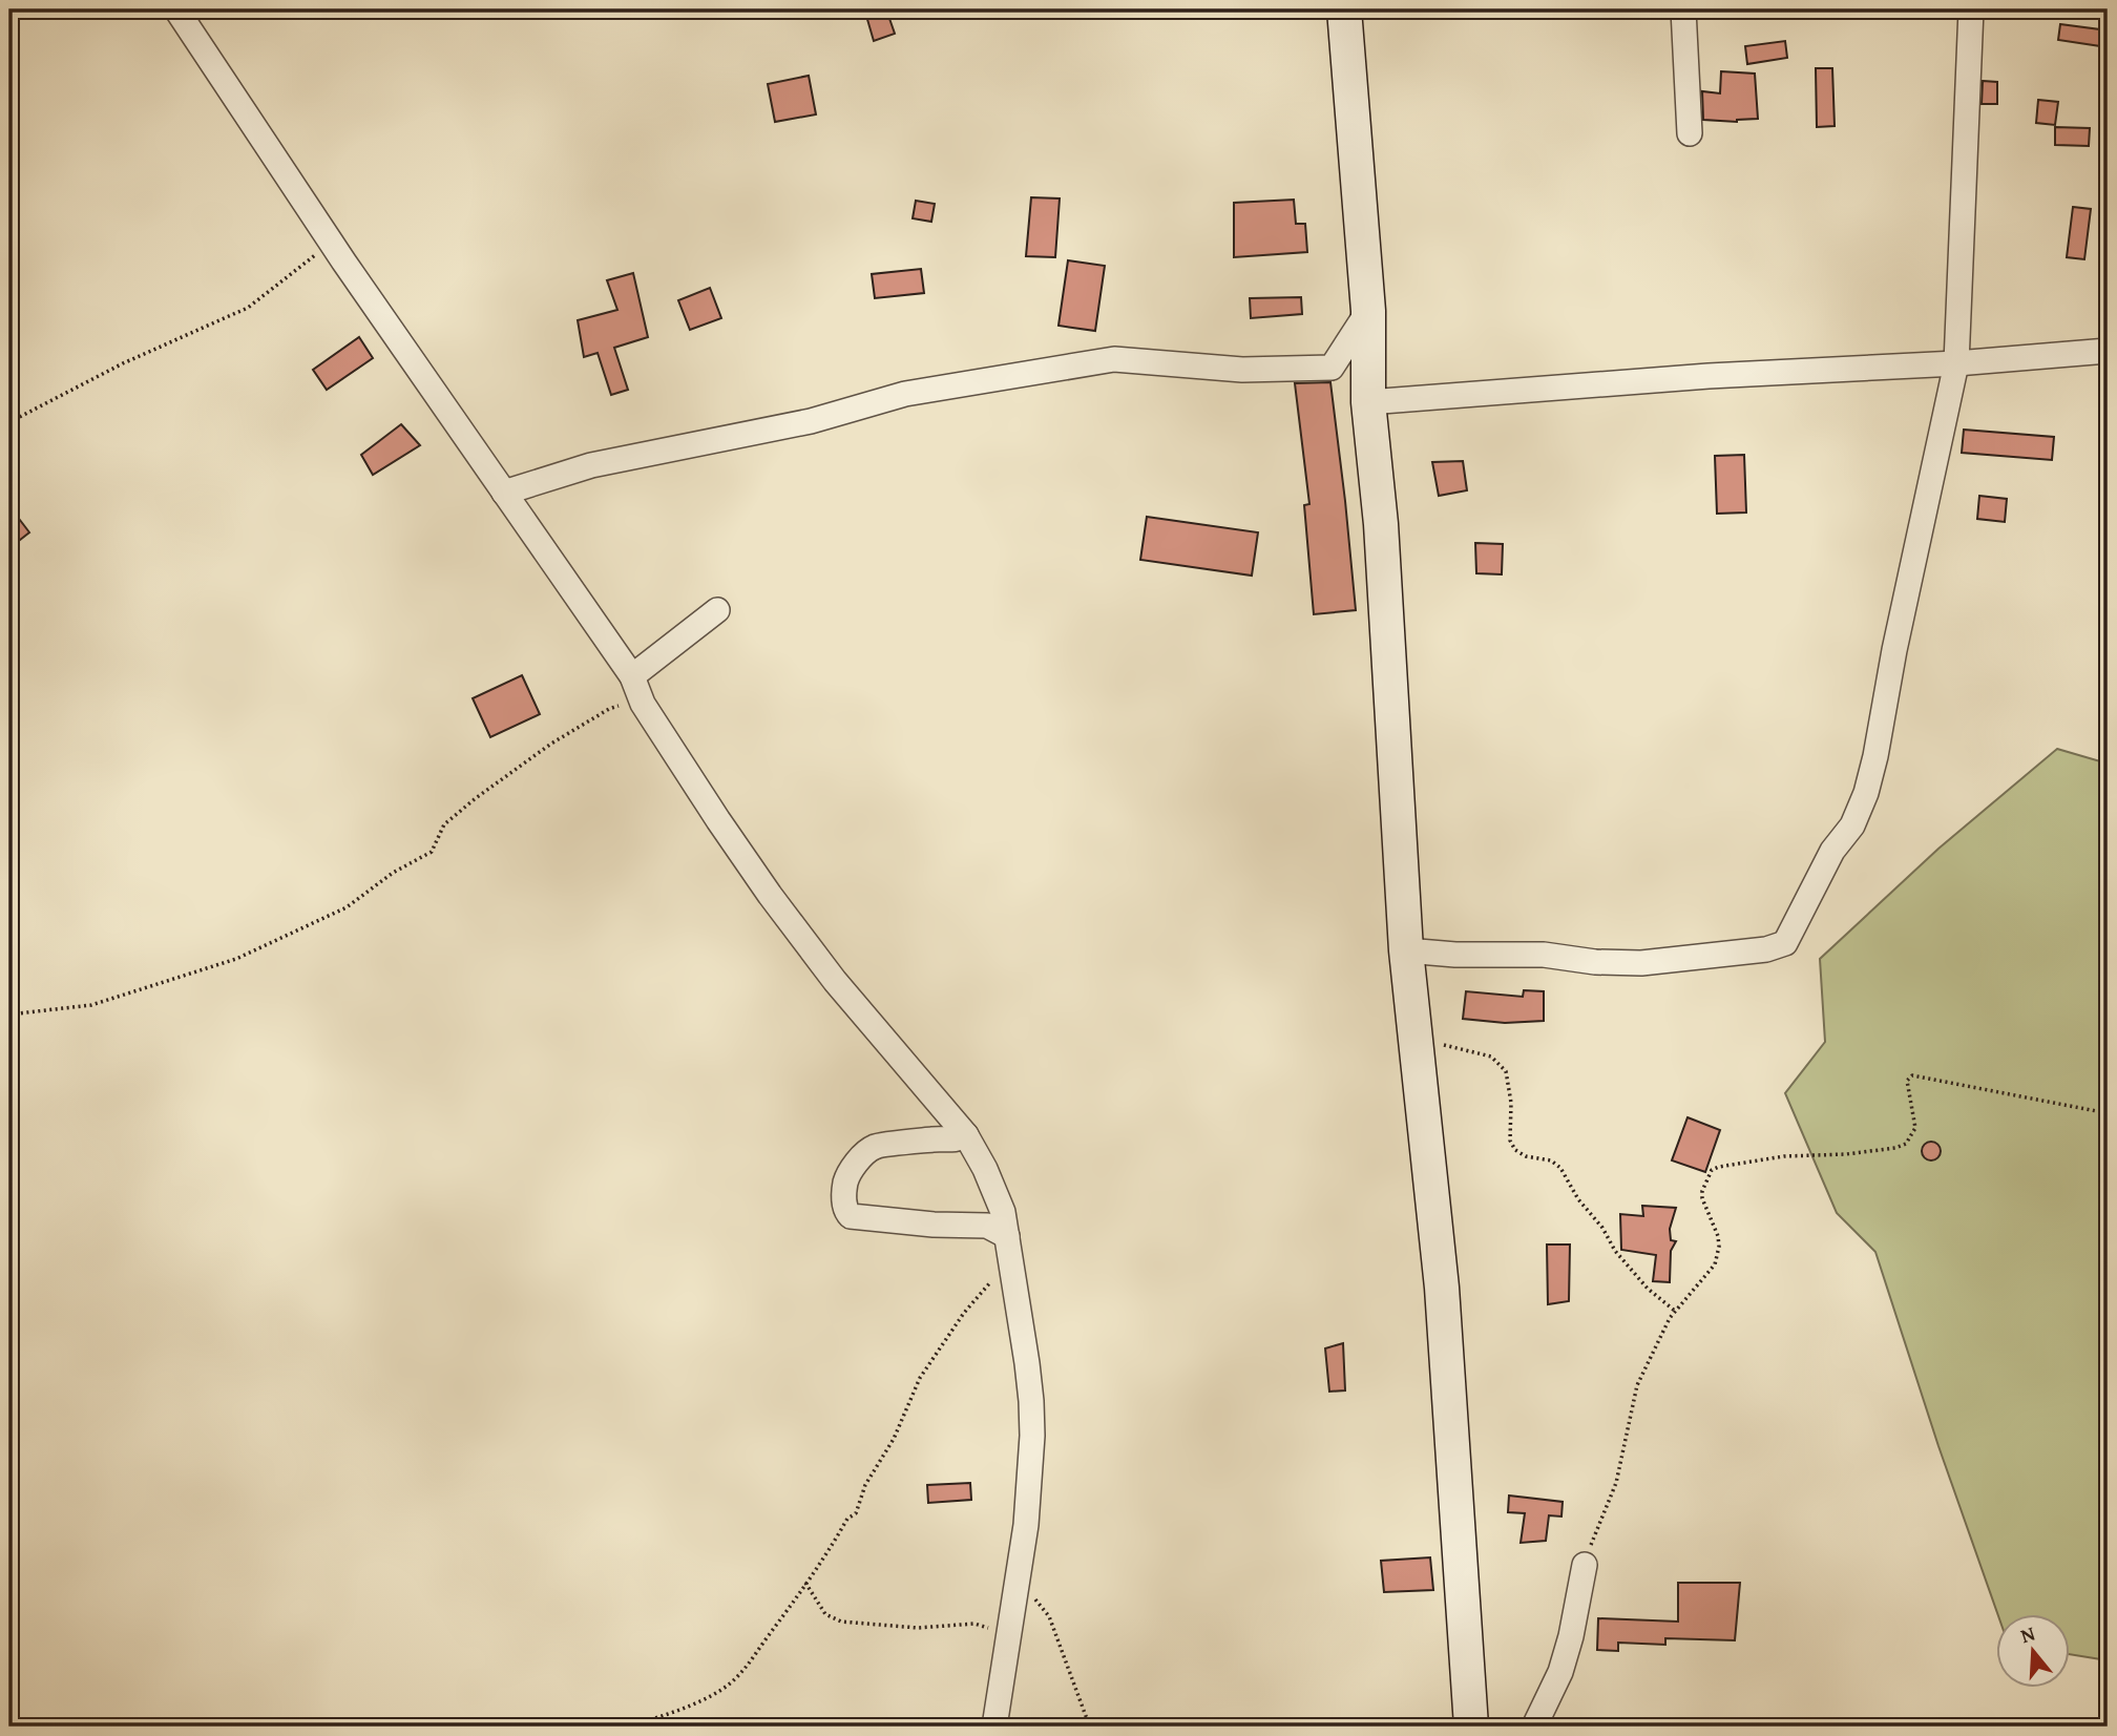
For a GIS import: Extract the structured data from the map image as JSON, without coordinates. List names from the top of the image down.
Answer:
{
  "north": "top"
}
